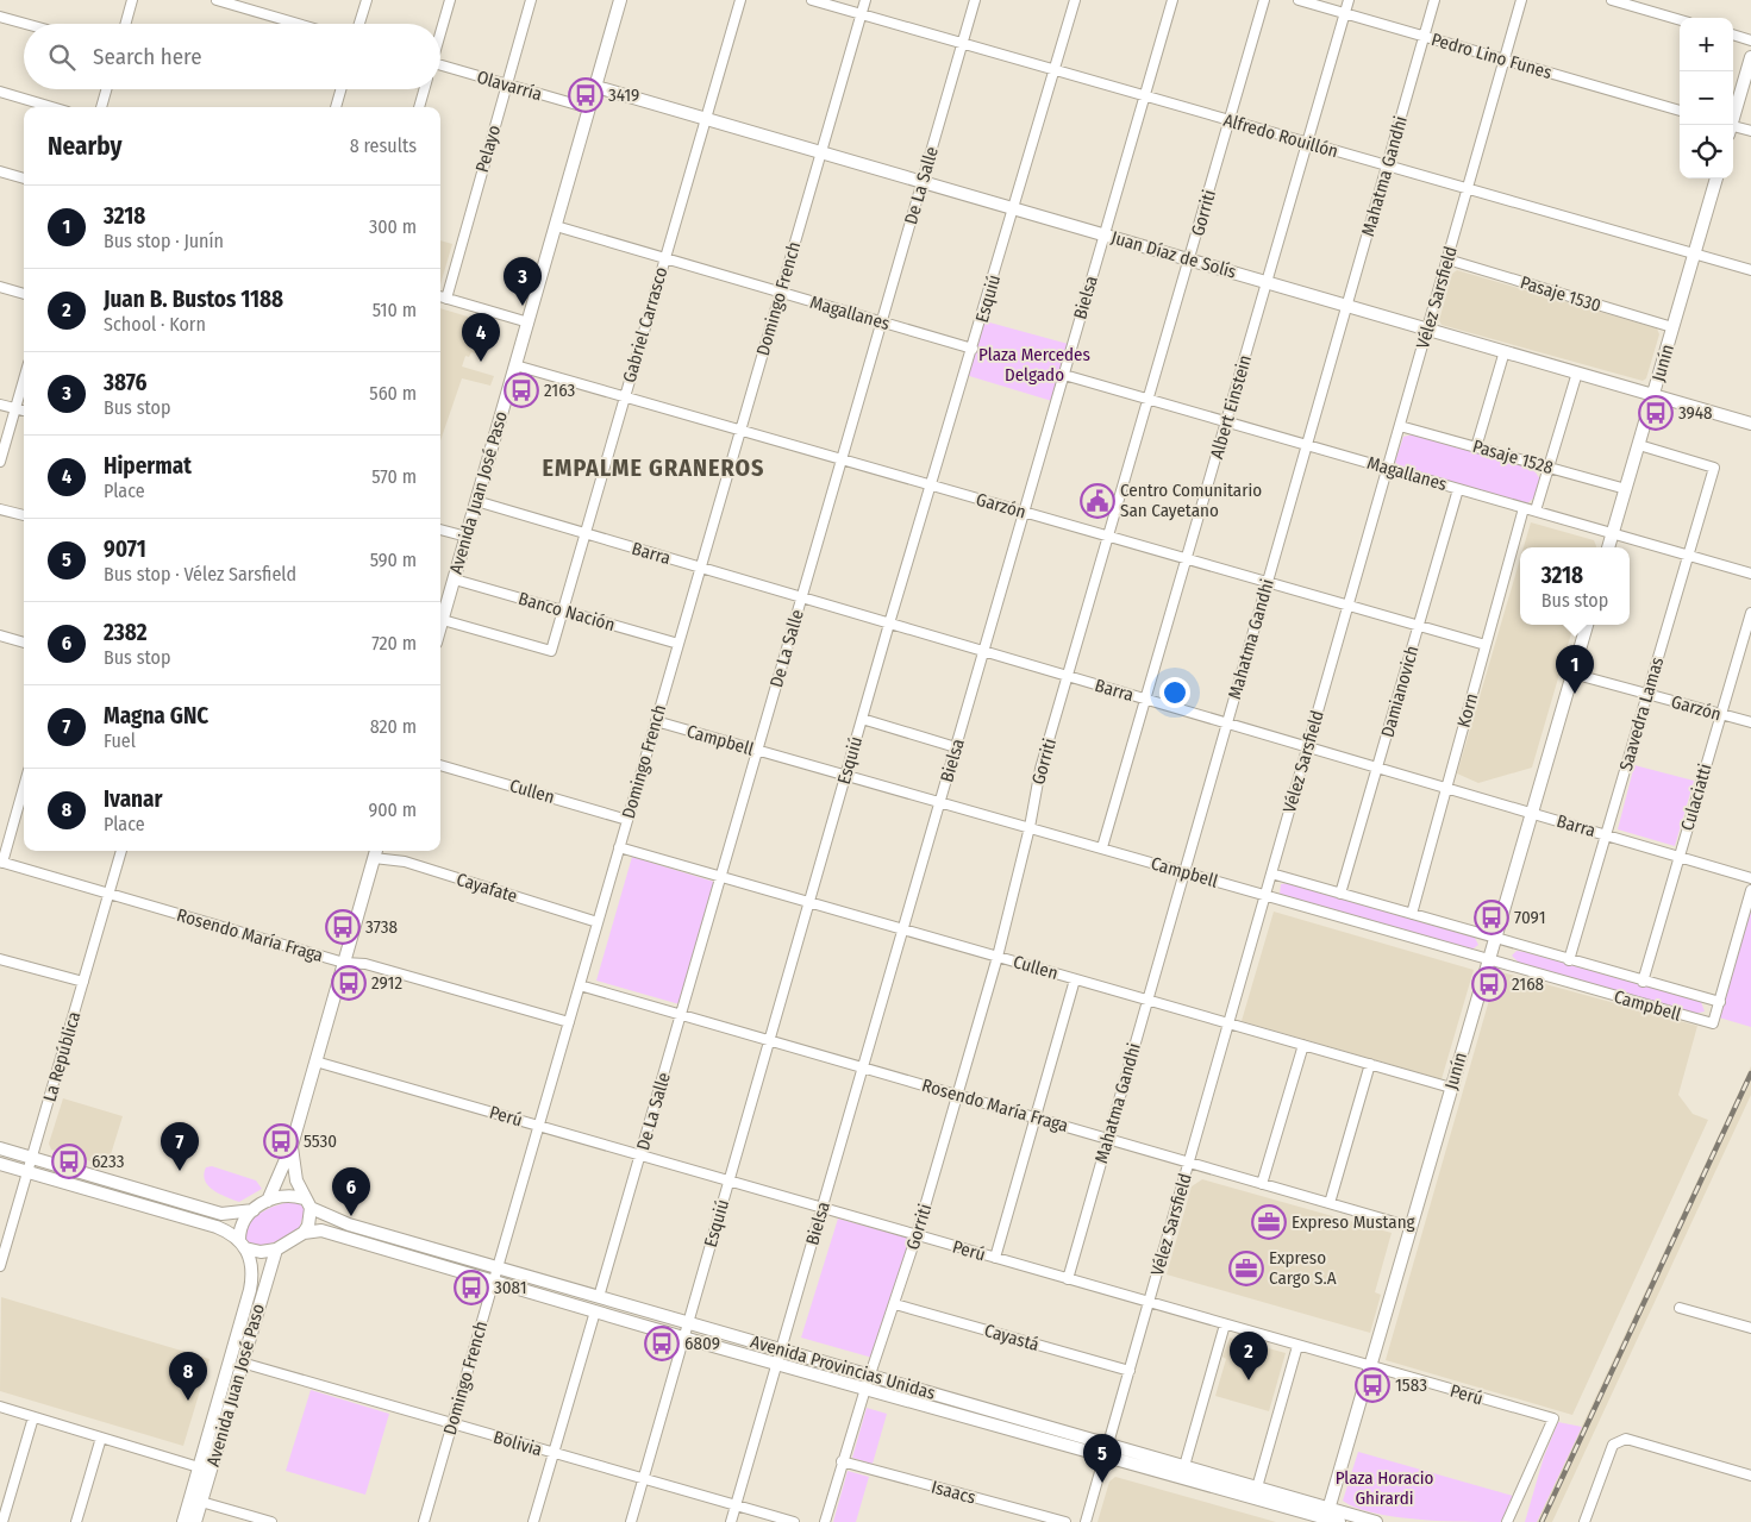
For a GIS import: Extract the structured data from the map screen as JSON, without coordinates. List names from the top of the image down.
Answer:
{
  "streets": {
    "main road": [
      "Juan Díaz de Solís",
      "Junín",
      "Avenida Juan José Paso",
      "Avenida Provincias Unidas"
    ],
    "street": [
      "Pedro Lino Funes",
      "Olavarría",
      "Alfredo Rouillón",
      "Pelayo",
      "Mahatma Gandhi",
      "De La Salle",
      "Gorriti",
      "Pasaje 1530",
      "Bielsa",
      "Vélez Sarsfield",
      "Domingo French",
      "Esquiú",
      "Magallanes",
      "Gabriel Carrasco",
      "Albert Einstein",
      "Pasaje 1528",
      "Garzón",
      "Barra",
      "Banco Nación",
      "Damianovich",
      "Korn",
      "Saavedra Lamas",
      "Campbell",
      "Cullen",
      "Culaciatti",
      "Cayafate",
      "Rosendo María Fraga",
      "La República",
      "Perú",
      "Cayastá",
      "Bolivia",
      "Isaacs"
    ]
  },
  "crossings": [
    ["Pedro Lino Funes", "Mahatma Gandhi"],
    ["Pedro Lino Funes", "Vélez Sarsfield"],
    ["Pedro Lino Funes", "Albert Einstein"],
    ["Olavarría", "Pelayo"],
    ["Olavarría", "Avenida Juan José Paso"],
    ["Alfredo Rouillón", "Mahatma Gandhi"],
    ["Alfredo Rouillón", "De La Salle"],
    ["Alfredo Rouillón", "Gorriti"],
    ["Alfredo Rouillón", "Bielsa"],
    ["Alfredo Rouillón", "Vélez Sarsfield"],
    ["Alfredo Rouillón", "Domingo French"],
    ["Alfredo Rouillón", "Esquiú"],
    ["Alfredo Rouillón", "Junín"],
    ["Alfredo Rouillón", "Albert Einstein"],
    ["Mahatma Gandhi", "Juan Díaz de Solís"],
    ["Mahatma Gandhi", "Magallanes"],
    ["Mahatma Gandhi", "Garzón"],
    ["Mahatma Gandhi", "Barra"],
    ["Mahatma Gandhi", "Campbell"],
    ["Mahatma Gandhi", "Cullen"],
    ["Mahatma Gandhi", "Rosendo María Fraga"],
    ["Mahatma Gandhi", "Perú"],
    ["De La Salle", "Juan Díaz de Solís"],
    ["De La Salle", "Magallanes"],
    ["De La Salle", "Garzón"],
    ["De La Salle", "Barra"],
    ["De La Salle", "Campbell"],
    ["De La Salle", "Cullen"],
    ["De La Salle", "Rosendo María Fraga"],
    ["De La Salle", "Perú"],
    ["De La Salle", "Avenida Provincias Unidas"],
    ["Gorriti", "Juan Díaz de Solís"],
    ["Gorriti", "Magallanes"],
    ["Gorriti", "Garzón"],
    ["Gorriti", "Barra"],
    ["Gorriti", "Campbell"],
    ["Gorriti", "Cullen"],
    ["Gorriti", "Rosendo María Fraga"],
    ["Gorriti", "Perú"],
    ["Gorriti", "Cayastá"],
    ["Gorriti", "Avenida Provincias Unidas"],
    ["Gorriti", "Isaacs"],
    ["Juan Díaz de Solís", "Bielsa"],
    ["Juan Díaz de Solís", "Vélez Sarsfield"],
    ["Juan Díaz de Solís", "Domingo French"],
    ["Juan Díaz de Solís", "Esquiú"],
    ["Juan Díaz de Solís", "Gabriel Carrasco"],
    ["Juan Díaz de Solís", "Junín"],
    ["Juan Díaz de Solís", "Albert Einstein"],
    ["Juan Díaz de Solís", "Avenida Juan José Paso"],
    ["Pasaje 1530", "Vélez Sarsfield"],
    ["Pasaje 1530", "Junín"],
    ["Bielsa", "Magallanes"],
    ["Bielsa", "Garzón"],
    ["Bielsa", "Barra"],
    ["Bielsa", "Campbell"],
    ["Bielsa", "Cullen"],
    ["Bielsa", "Rosendo María Fraga"],
    ["Bielsa", "Perú"],
    ["Bielsa", "Avenida Provincias Unidas"],
    ["Bielsa", "Bolivia"],
    ["Vélez Sarsfield", "Magallanes"],
    ["Vélez Sarsfield", "Pasaje 1528"],
    ["Vélez Sarsfield", "Garzón"],
    ["Vélez Sarsfield", "Barra"],
    ["Vélez Sarsfield", "Campbell"],
    ["Vélez Sarsfield", "Cullen"],
    ["Vélez Sarsfield", "Rosendo María Fraga"],
    ["Vélez Sarsfield", "Perú"],
    ["Vélez Sarsfield", "Cayastá"],
    ["Vélez Sarsfield", "Avenida Provincias Unidas"],
    ["Domingo French", "Magallanes"],
    ["Domingo French", "Garzón"],
    ["Domingo French", "Barra"],
    ["Domingo French", "Banco Nación"],
    ["Domingo French", "Campbell"],
    ["Domingo French", "Cullen"],
    ["Domingo French", "Cayafate"],
    ["Domingo French", "Rosendo María Fraga"],
    ["Domingo French", "Perú"],
    ["Domingo French", "Avenida Provincias Unidas"],
    ["Domingo French", "Bolivia"],
    ["Esquiú", "Magallanes"],
    ["Esquiú", "Garzón"],
    ["Esquiú", "Barra"],
    ["Esquiú", "Campbell"],
    ["Esquiú", "Cullen"],
    ["Esquiú", "Rosendo María Fraga"],
    ["Esquiú", "Perú"],
    ["Esquiú", "Avenida Provincias Unidas"],
    ["Esquiú", "Bolivia"],
    ["Magallanes", "Gabriel Carrasco"],
    ["Magallanes", "Junín"],
    ["Magallanes", "Albert Einstein"],
    ["Magallanes", "Avenida Juan José Paso"],
    ["Magallanes", "Damianovich"],
    ["Magallanes", "Korn"],
    ["Magallanes", "Saavedra Lamas"],
    ["Gabriel Carrasco", "Avenida Juan José Paso"],
    ["Gabriel Carrasco", "Garzón"],
    ["Gabriel Carrasco", "Barra"],
    ["Gabriel Carrasco", "Banco Nación"],
    ["Junín", "Pasaje 1528"],
    ["Junín", "Garzón"],
    ["Junín", "Barra"],
    ["Junín", "Saavedra Lamas"],
    ["Junín", "Campbell"],
    ["Junín", "Cullen"],
    ["Junín", "Rosendo María Fraga"],
    ["Junín", "Perú"],
    ["Junín", "Avenida Provincias Unidas"],
    ["Albert Einstein", "Garzón"],
    ["Albert Einstein", "Barra"],
    ["Albert Einstein", "Campbell"],
    ["Avenida Juan José Paso", "Garzón"],
    ["Avenida Juan José Paso", "Barra"],
    ["Avenida Juan José Paso", "Banco Nación"],
    ["Avenida Juan José Paso", "Avenida Provincias Unidas"],
    ["Avenida Juan José Paso", "Bolivia"],
    ["Garzón", "Damianovich"],
    ["Garzón", "Korn"],
    ["Garzón", "Saavedra Lamas"],
    ["Garzón", "Culaciatti"],
    ["Barra", "Damianovich"],
    ["Barra", "Korn"],
    ["Barra", "Saavedra Lamas"],
    ["Barra", "Culaciatti"],
    ["Damianovich", "Campbell"],
    ["Korn", "Campbell"],
    ["Saavedra Lamas", "Campbell"],
    ["Campbell", "Culaciatti"],
    ["Rosendo María Fraga", "La República"]
  ],
  "districts": ["EMPALME GRANEROS"],
  "parks": ["Plaza Mercedes Delgado", "Plaza Horacio Ghirardi"],
  "places": {
    "bus stop": [
      "3419",
      "2163",
      "3948",
      "7091",
      "3738",
      "2912",
      "2168",
      "5530",
      "6233",
      "3081",
      "6809",
      "1583"
    ],
    "public building": ["Centro Comunitario San Cayetano"],
    "office": ["Expreso Mustang", "Expreso Cargo S.A"]
  },
  "page": {
    "map_buttons": ["+", "−"],
    "search": "Search here",
    "heading": ["Nearby", "8 results"],
    "list": [
      {
        "mark": "1",
        "name": "3218",
        "note": "Bus stop · Junín",
        "value": "300 m"
      },
      {
        "mark": "2",
        "name": "Juan B. Bustos 1188",
        "note": "School · Korn",
        "value": "510 m"
      },
      {
        "mark": "3",
        "name": "3876",
        "note": "Bus stop",
        "value": "560 m"
      },
      {
        "mark": "4",
        "name": "Hipermat",
        "note": "Place",
        "value": "570 m"
      },
      {
        "mark": "5",
        "name": "9071",
        "note": "Bus stop · Vélez Sarsfield",
        "value": "590 m"
      },
      {
        "mark": "6",
        "name": "2382",
        "note": "Bus stop",
        "value": "720 m"
      },
      {
        "mark": "7",
        "name": "Magna GNC",
        "note": "Fuel",
        "value": "820 m"
      },
      {
        "mark": "8",
        "name": "Ivanar",
        "note": "Place",
        "value": "900 m"
      }
    ],
    "pins": [
      "3",
      "4",
      "1",
      "7",
      "6",
      "2",
      "8",
      "5"
    ],
    "popup": ["3218", "Bus stop"]
  }
}
